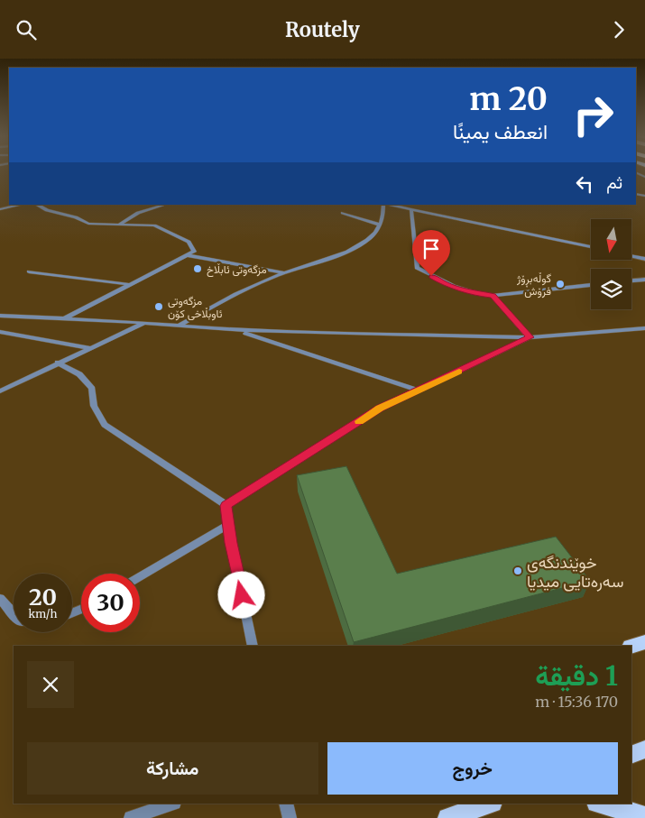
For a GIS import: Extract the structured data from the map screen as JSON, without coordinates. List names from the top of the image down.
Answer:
{
  "places": [
    "مزگەوتی ئابڵاخ",
    "گوڵەبڕۆژ فرۆش",
    "مزگەوتی ئاوبڵاخی کۆن",
    "خوێندنگەی سەرەتایی میدیا"
  ],
  "north": "bottom",
  "page": {
    "header": "Routely",
    "turn": ["20 m", "انعطف يمينًا"],
    "then": "ثم",
    "speed": "20 km/h",
    "limit": "30",
    "heading": ["1 دقيقة", "170 m · 15:36"],
    "buttons": ["خروج", "مشاركة"]
  }
}
